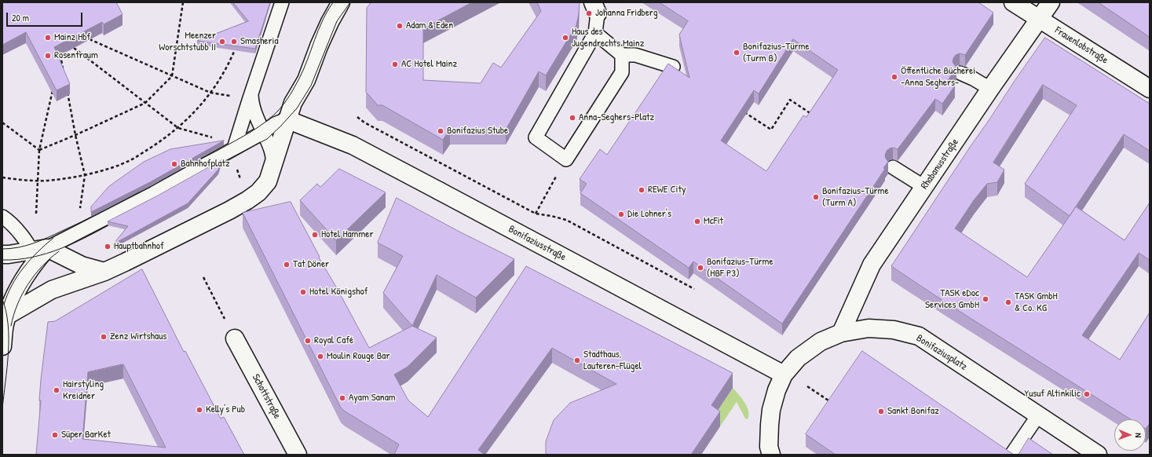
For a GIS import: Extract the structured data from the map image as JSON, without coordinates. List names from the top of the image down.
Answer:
{
  "streets": {
    "street": [
      "Frauenlobstraße",
      "Rhabanusstraße",
      "Bonifaziusstraße",
      "Bonifaziusplatz",
      "Schottstraße"
    ]
  },
  "crossings": [
    ["Frauenlobstraße", "Rhabanusstraße"],
    ["Rhabanusstraße", "Bonifaziusplatz"],
    ["Bonifaziusstraße", "Bonifaziusplatz"]
  ],
  "places": [
    "Johanna Fridberg",
    "Adam & Eden",
    "Mainz Hbf",
    "Haus des Jugendrechts Mainz",
    "Meenzer Worschtstubb II",
    "Smasheria",
    "Bonifazius-Türme (Turm B)",
    "Rosentraum",
    "AC Hotel Mainz",
    "Öffentliche Bücherei -Anna Seghers-",
    "Anna-Seghers-Platz",
    "Bonifazius Stube",
    "Bahnhofplatz",
    "REWE City",
    "Bonifazius-Türme (Turm A)",
    "Die Lohner's",
    "McFit",
    "Hotel Hammer",
    "Hauptbahnhof",
    "Tat Döner",
    "Bonifazius-Türme (HBF P3)",
    "Hotel Königshof",
    "TASK eDoc Services GmbH",
    "TASK GmbH & Co. KG",
    "Zenz Wirtshaus",
    "Royal Café",
    "Moulin Rouge Bar",
    "Stadthaus, Lauteren-Flügel",
    "Hairstyling Kreidner",
    "Yusuf Altinkilic",
    "Ayam Sanam",
    "Kelly's Pub",
    "Sankt Bonifaz",
    "Süper BarKet"
  ],
  "scale_bar": "20 m",
  "north": "right"
}
